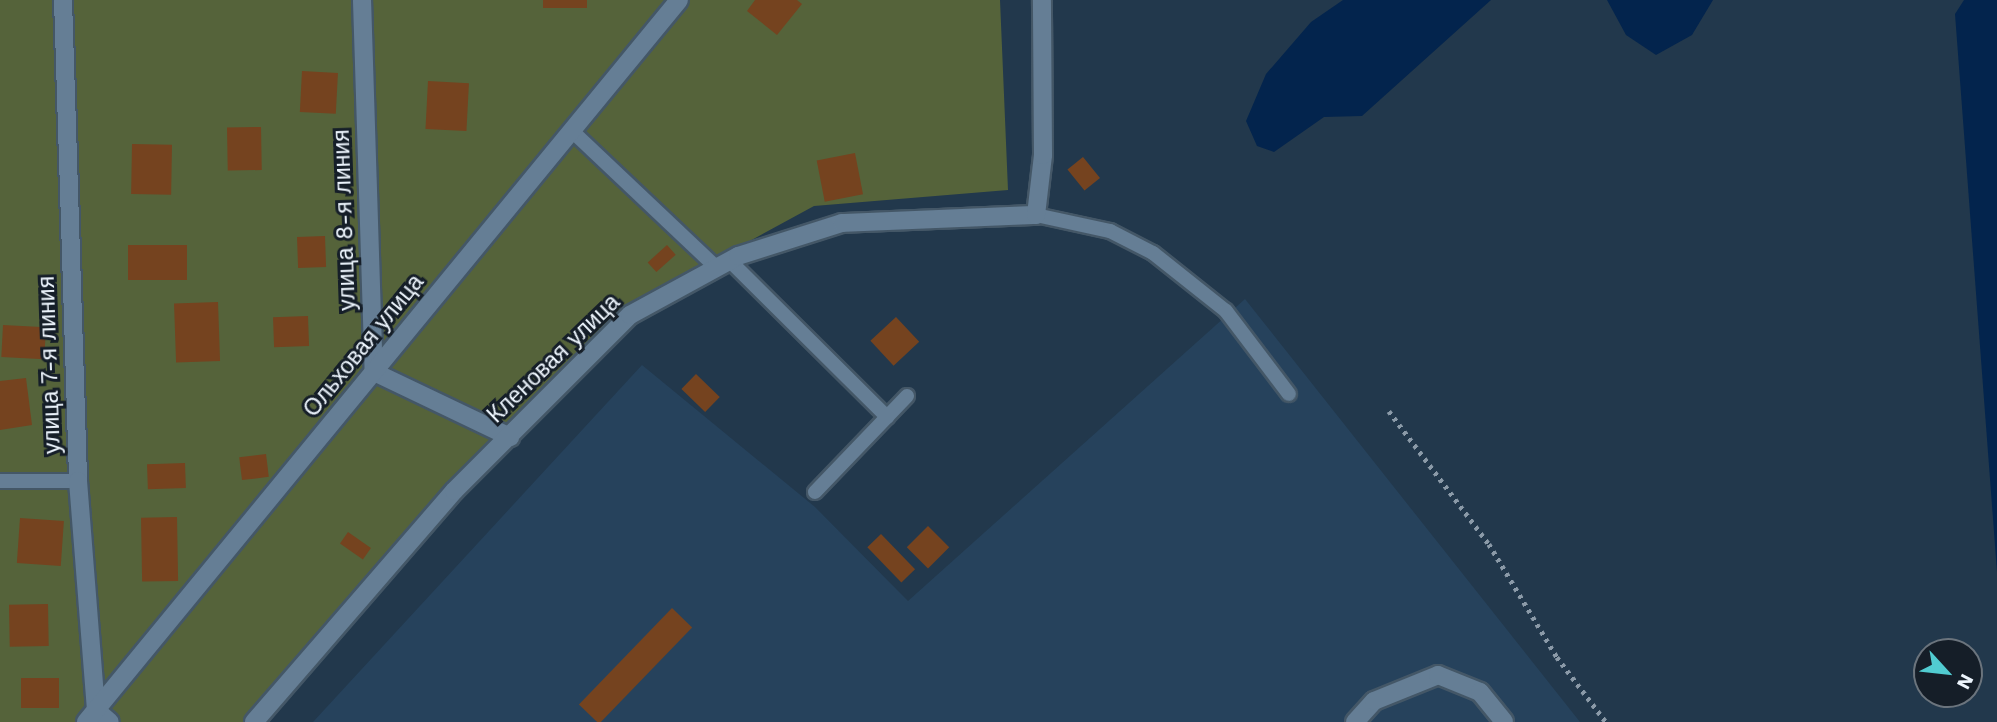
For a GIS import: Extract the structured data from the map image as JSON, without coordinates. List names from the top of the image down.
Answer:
{
  "streets": {
    "street": [
      "улица 8-я линия",
      "Ольховая улица",
      "Кленовая улица",
      "улица 7-я линия"
    ]
  },
  "crossings": [
    ["улица 8-я линия", "Ольховая улица"],
    ["Ольховая улица", "улица 7-я линия"]
  ],
  "north": "bottom right"
}
